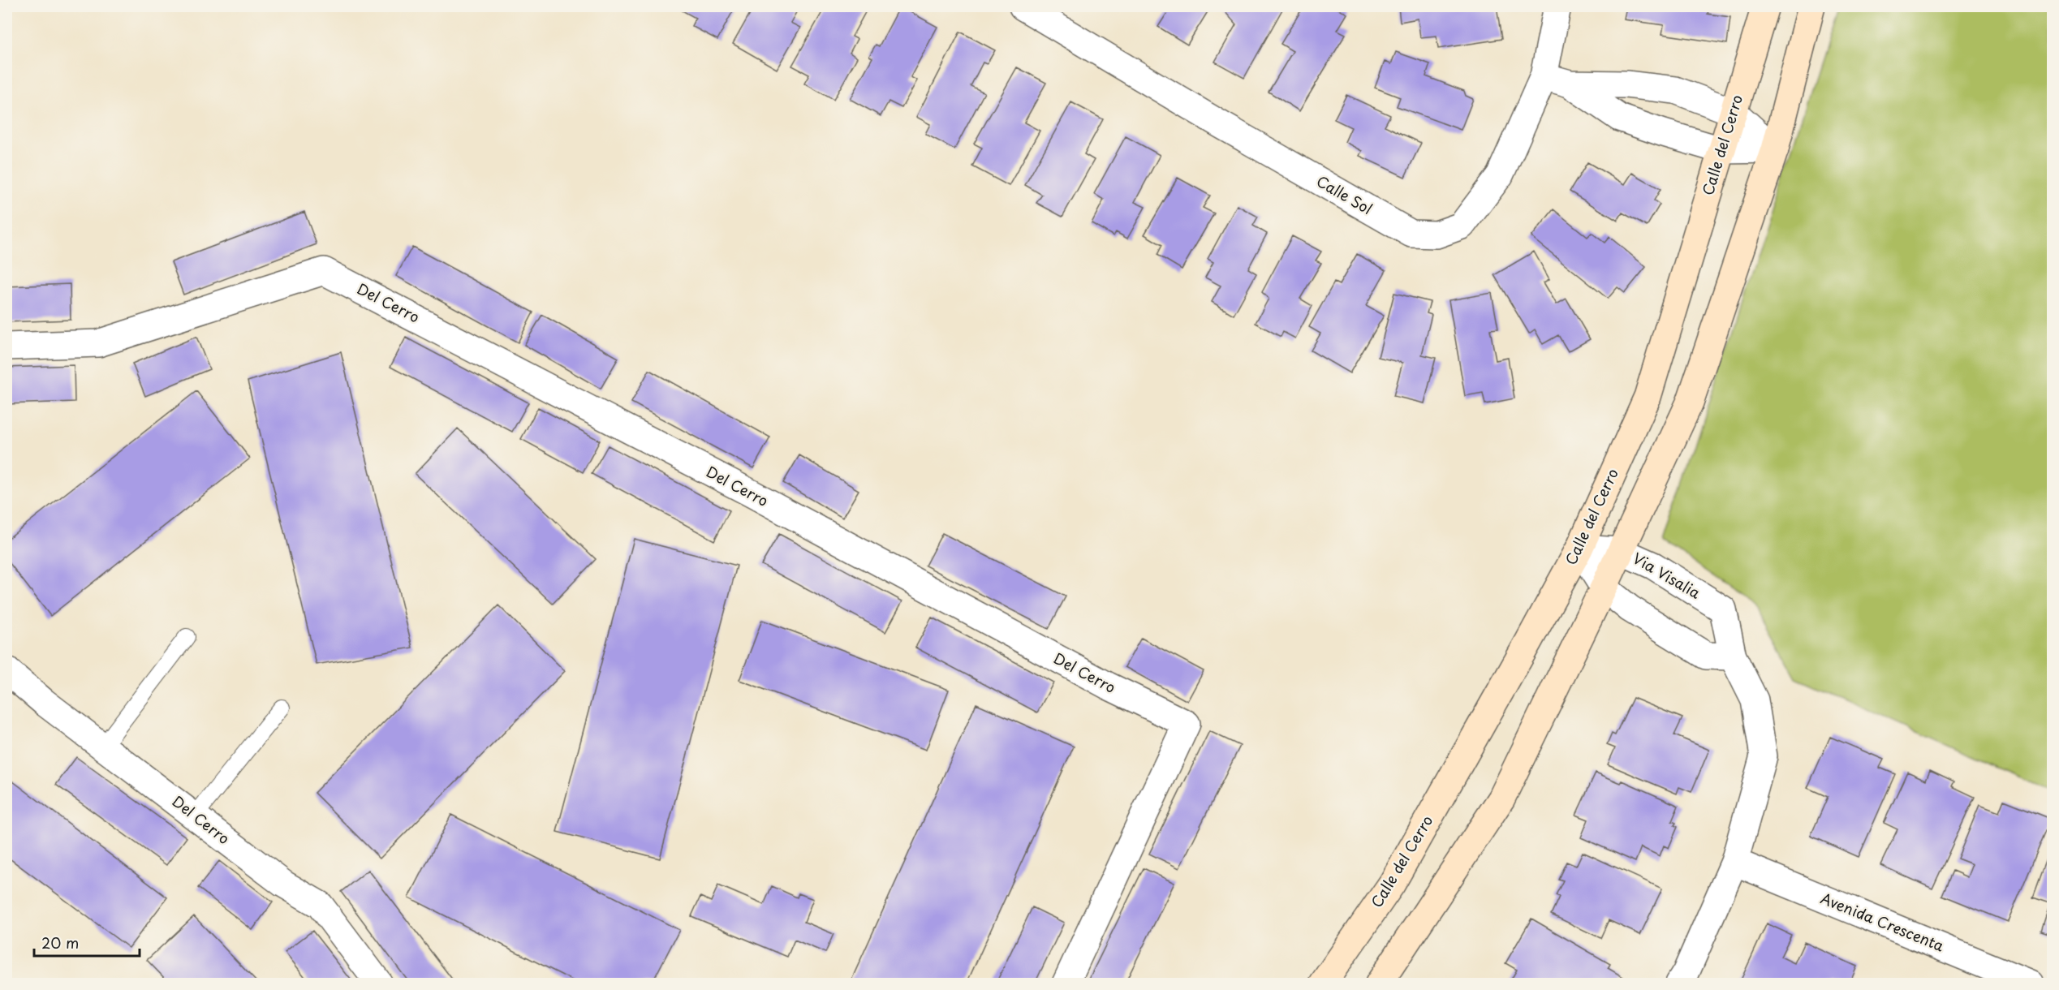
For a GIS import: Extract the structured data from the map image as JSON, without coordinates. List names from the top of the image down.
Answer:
{
  "streets": {
    "main road": ["Calle del Cerro"],
    "street": [
      "Calle Sol",
      "Del Cerro",
      "Via Visalia",
      "Avenida Crescenta"
    ]
  },
  "crossings": [
    ["Calle del Cerro", "Via Visalia"],
    ["Via Visalia", "Avenida Crescenta"]
  ],
  "scale_bar": "20 m"
}
